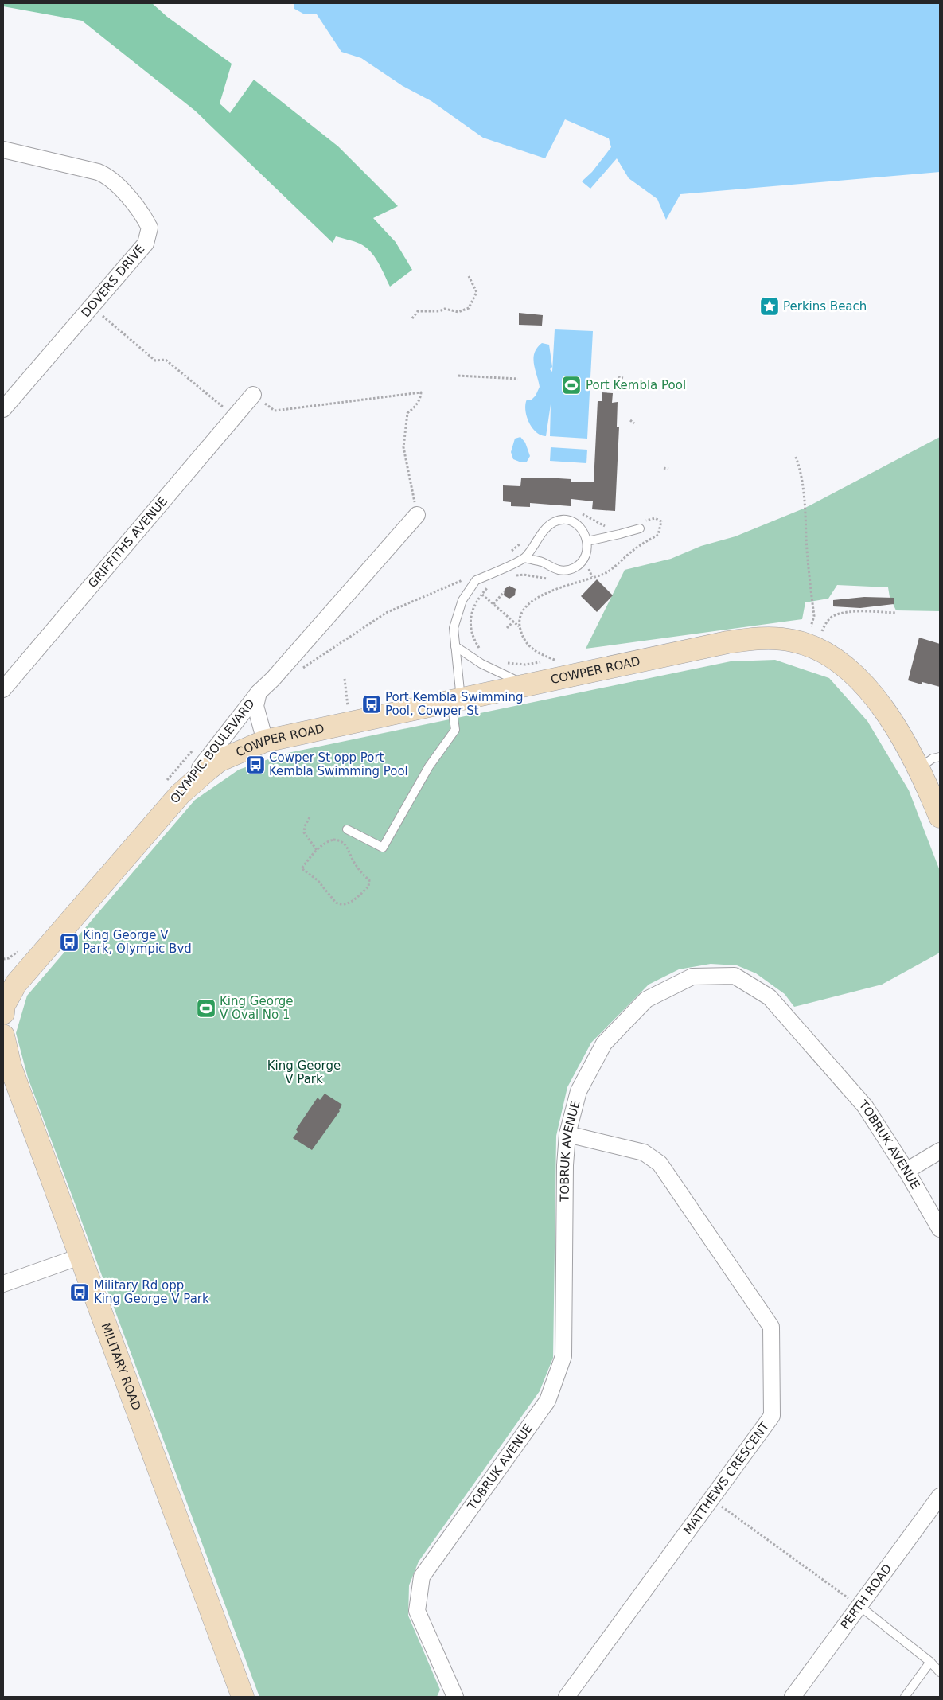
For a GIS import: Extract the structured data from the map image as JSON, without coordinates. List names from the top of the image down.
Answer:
{
  "streets": {
    "main road": ["COWPER ROAD", "OLYMPIC BOULEVARD", "MILITARY ROAD"],
    "street": [
      "DOVERS DRIVE",
      "GRIFFITHS AVENUE",
      "TOBRUK AVENUE",
      "MATTHEWS CRESCENT",
      "PERTH ROAD"
    ]
  },
  "crossings": [
    ["COWPER ROAD", "OLYMPIC BOULEVARD"],
    ["TOBRUK AVENUE", "MATTHEWS CRESCENT"]
  ],
  "parks": ["King George V Park"],
  "places": {
    "place": ["Perkins Beach"],
    "sports": ["Port Kembla Pool", "King George V Oval No 1"],
    "bus stop": [
      "Port Kembla Swimming Pool, Cowper St",
      "Cowper St opp Port Kembla Swimming Pool",
      "King George V Park, Olympic Bvd",
      "Military Rd opp King George V Park"
    ]
  }
}
